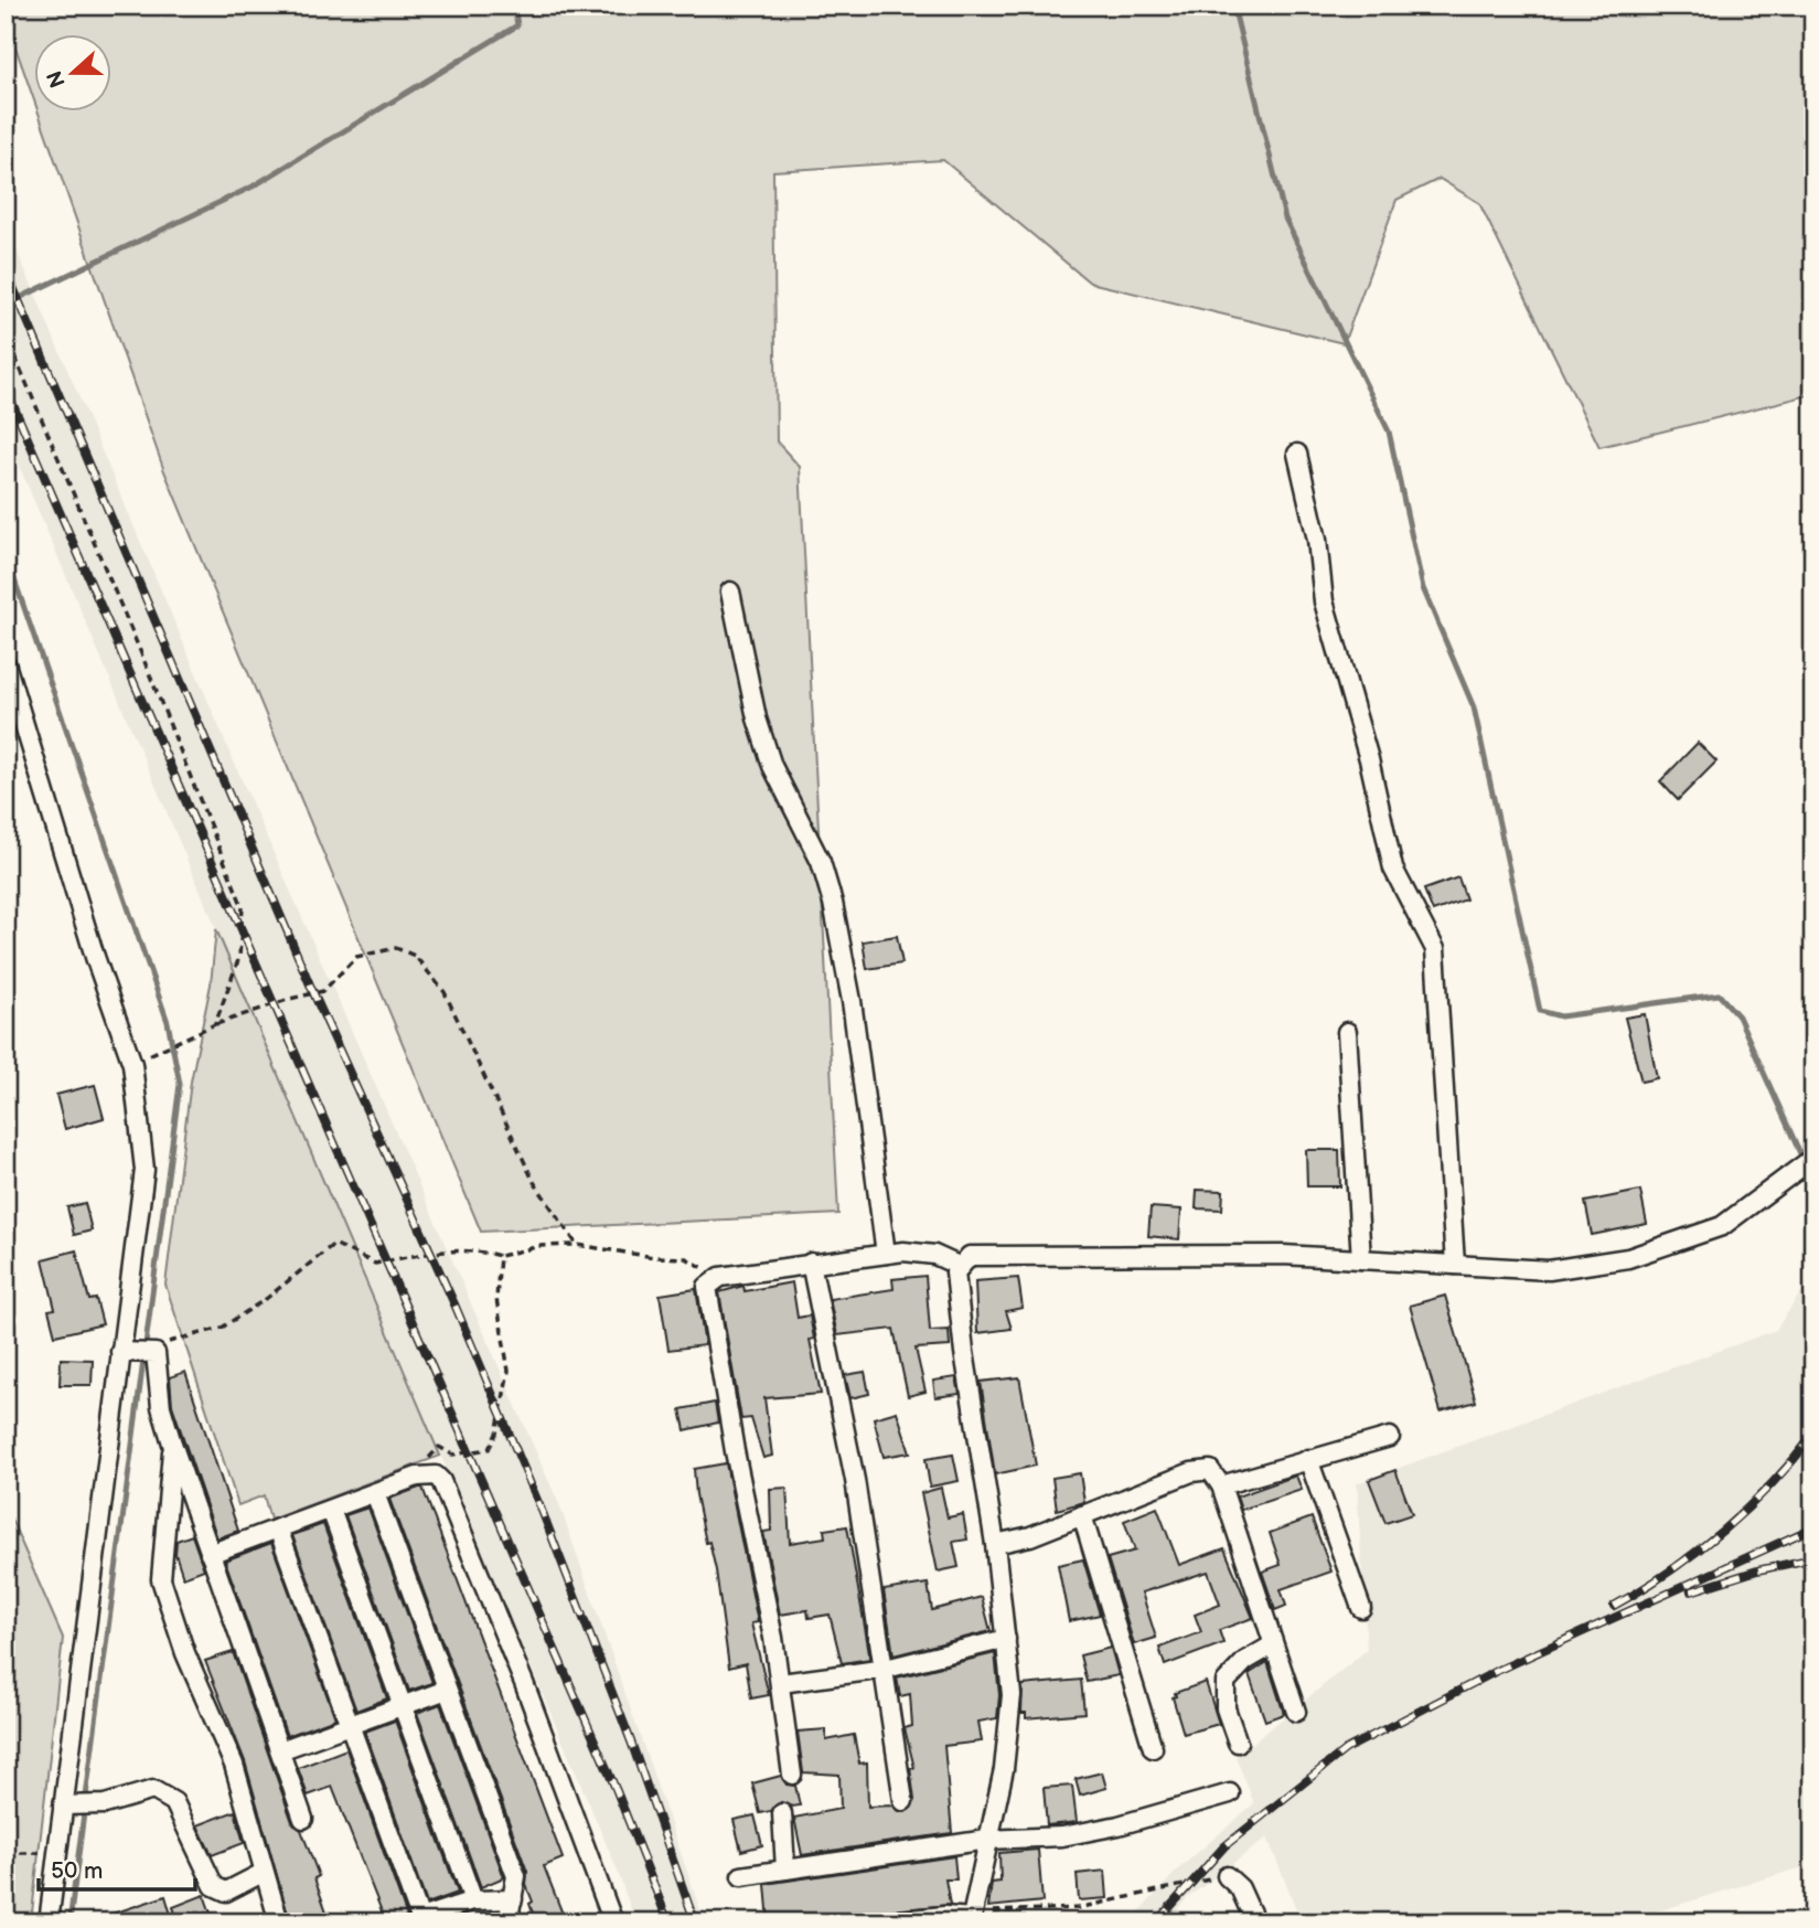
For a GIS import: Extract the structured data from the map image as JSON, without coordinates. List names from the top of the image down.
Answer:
{
  "scale_bar": "50 m",
  "north": "left"
}
